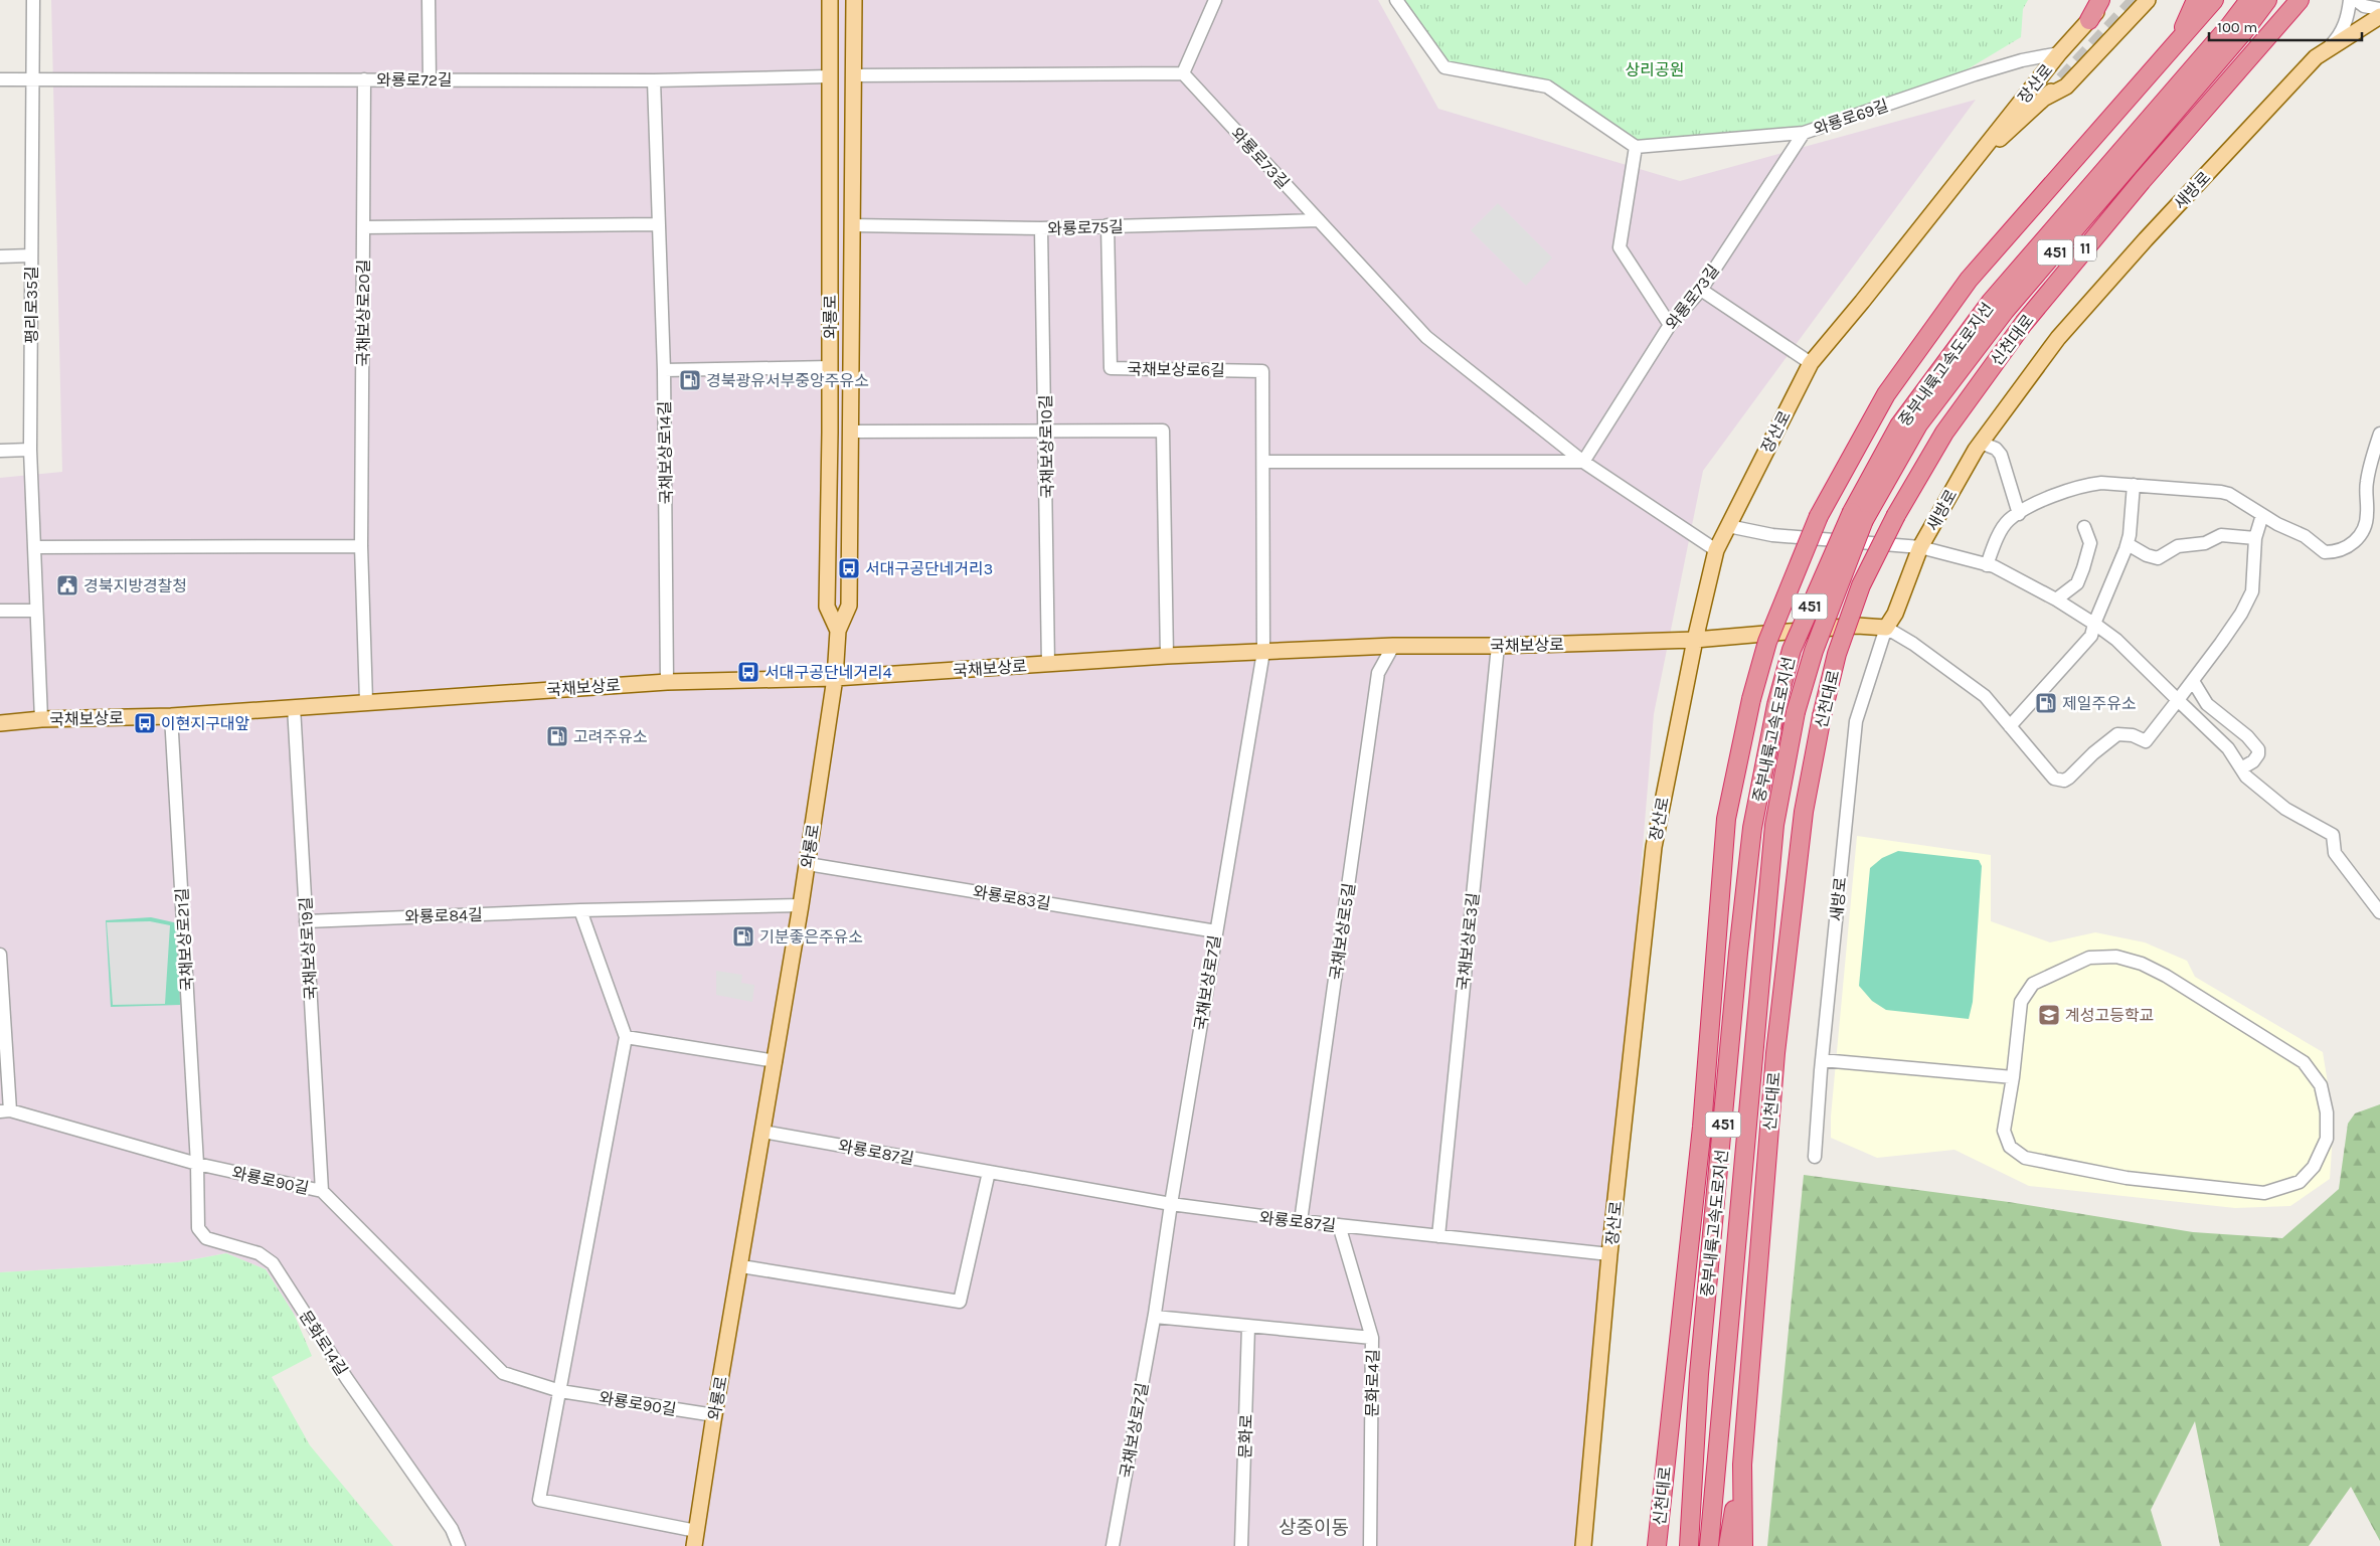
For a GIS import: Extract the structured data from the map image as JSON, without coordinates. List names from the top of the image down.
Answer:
{
  "streets": {
    "highway": [
      "11",
      "451",
      "신천대로",
      "중부내륙고속도로지선"
    ],
    "main road": [
      "장산로",
      "새방로",
      "와룡로",
      "국채보상로"
    ],
    "street": [
      "와룡로72길",
      "와룡로69길",
      "와룡로73길",
      "와룡로75길",
      "평리로35길",
      "국채보상로20길",
      "국채보상로6길",
      "국채보상로10길",
      "국채보상로14길",
      "와룡로83길",
      "와룡로84길",
      "국채보상로5길",
      "국채보상로21길",
      "국채보상로3길",
      "국채보상로19길",
      "국채보상로7길",
      "와룡로87길",
      "와룡로90길",
      "문화로14길",
      "문화로4길",
      "문화로"
    ]
  },
  "crossings": [
    ["와룡로72길", "평리로35길"],
    ["와룡로72길", "국채보상로20길"],
    ["와룡로72길", "와룡로"],
    ["와룡로72길", "국채보상로14길"],
    ["장산로", "와룡로69길"],
    ["장산로", "와룡로73길"],
    ["장산로", "국채보상로"],
    ["장산로", "와룡로87길"],
    ["와룡로69길", "와룡로73길"],
    ["와룡로73길", "와룡로75길"],
    ["새방로", "국채보상로"],
    ["와룡로75길", "와룡로"],
    ["와룡로75길", "국채보상로6길"],
    ["와룡로75길", "국채보상로10길"],
    ["평리로35길", "국채보상로"],
    ["국채보상로20길", "국채보상로"],
    ["와룡로", "국채보상로"],
    ["와룡로", "와룡로83길"],
    ["와룡로", "와룡로84길"],
    ["와룡로", "와룡로87길"],
    ["와룡로", "와룡로90길"],
    ["국채보상로6길", "국채보상로"],
    ["국채보상로6길", "국채보상로7길"],
    ["국채보상로10길", "국채보상로"],
    ["국채보상로14길", "국채보상로"],
    ["국채보상로", "국채보상로5길"],
    ["국채보상로", "국채보상로21길"],
    ["국채보상로", "국채보상로3길"],
    ["국채보상로", "국채보상로19길"],
    ["국채보상로", "국채보상로7길"],
    ["와룡로83길", "국채보상로7길"],
    ["와룡로84길", "국채보상로19길"],
    ["국채보상로5길", "와룡로87길"],
    ["국채보상로21길", "와룡로90길"],
    ["국채보상로21길", "문화로14길"],
    ["국채보상로3길", "와룡로87길"],
    ["국채보상로19길", "와룡로90길"],
    ["국채보상로7길", "와룡로87길"],
    ["와룡로87길", "문화로4길"],
    ["와룡로90길", "문화로14길"]
  ],
  "districts": ["상중이동"],
  "parks": ["상리공원"],
  "places": {
    "fuel station": [
      "경북광유서부중앙주유소",
      "제일주유소",
      "고려주유소",
      "기분좋은주유소"
    ],
    "bus stop": ["서대구공단네거리3", "서대구공단네거리4", "이현지구대앞"],
    "public building": ["경북지방경찰청"],
    "school or university": ["계성고등학교"]
  },
  "scale_bar": "100 m"
}
